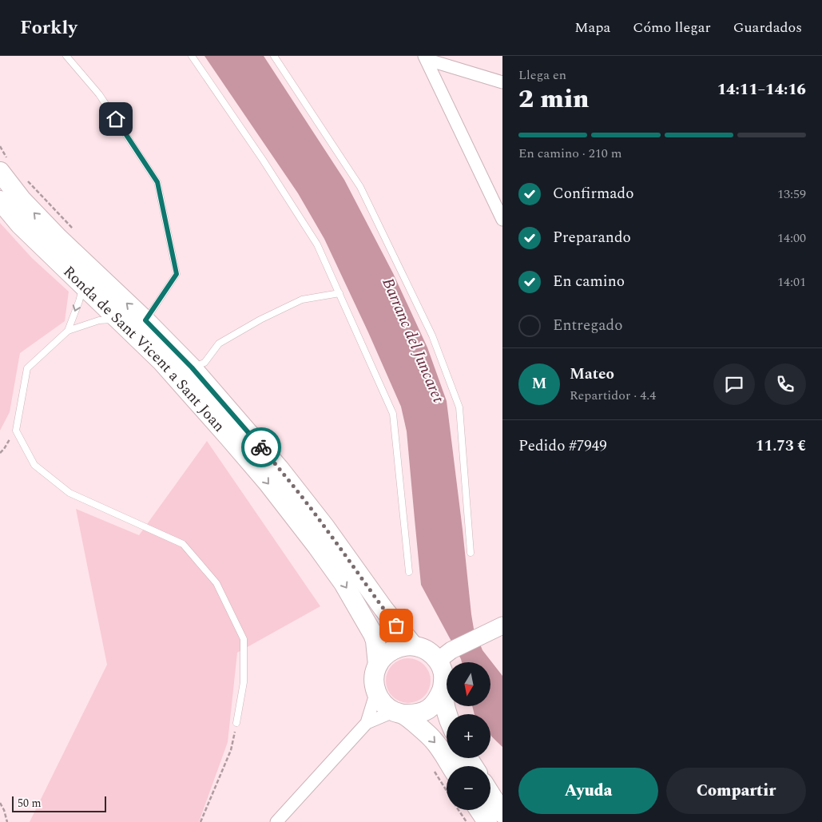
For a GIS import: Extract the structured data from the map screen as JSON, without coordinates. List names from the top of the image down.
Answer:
{
  "streets": {
    "main road": ["Ronda de Sant Vicent a Sant Joan"]
  },
  "water": ["Barranc del Juncaret"],
  "scale_bar": "50 m",
  "north": "bottom",
  "page": {
    "header": "Forkly",
    "nav": ["Mapa", "Cómo llegar", "Guardados"],
    "heading": ["2 min", "Llega en", "14:11–14:16"],
    "panel": [
      "Mateo",
      "Repartidor · 4.4",
      "Pedido #7949",
      "11.73 €"
    ],
    "bar": "En camino · 210 m",
    "list": [
      ["Confirmado", "13:59"],
      ["Preparando", "14:00"],
      ["En camino", "14:01"],
      "Entregado"
    ],
    "round": "M",
    "map_buttons": ["+", "−"],
    "buttons": ["Ayuda", "Compartir"],
    "scale": "50 m"
  }
}
